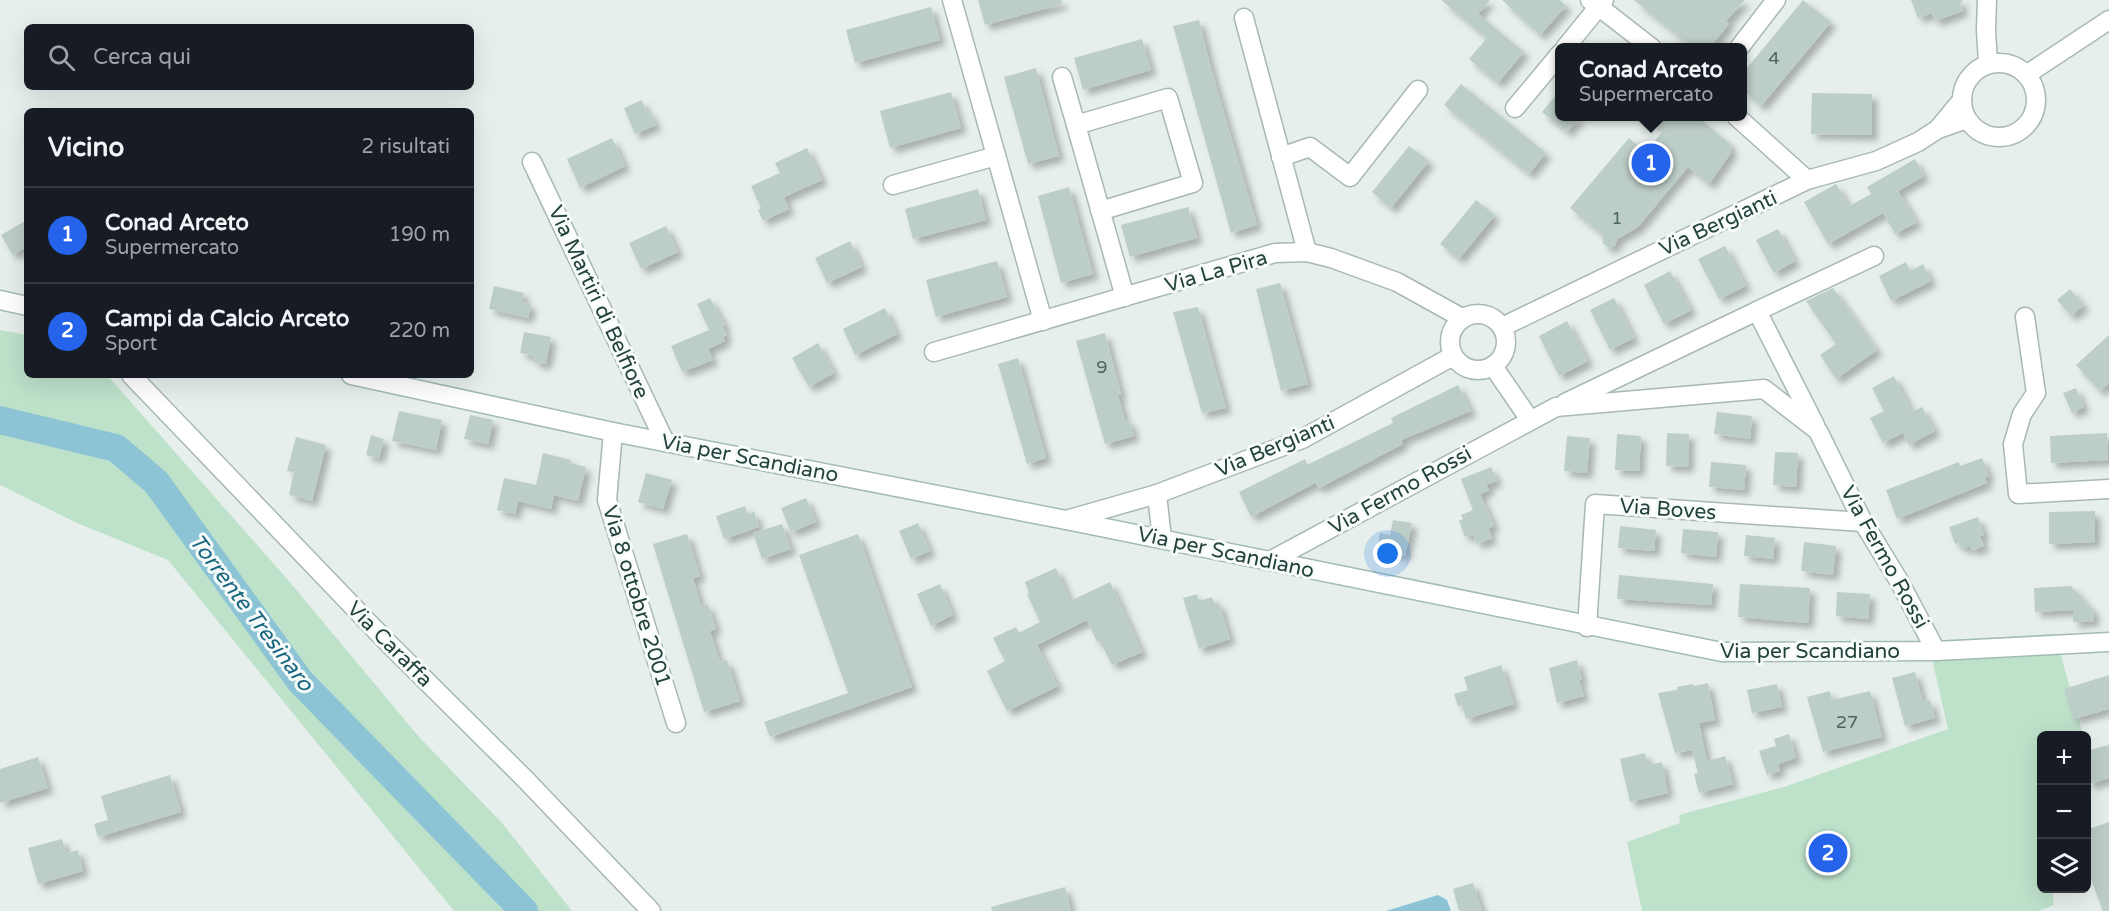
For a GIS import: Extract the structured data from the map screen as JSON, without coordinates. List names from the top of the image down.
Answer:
{
  "streets": {
    "street": [
      "Via Bergianti",
      "Via La Pira",
      "Via Martiri di Belfiore",
      "Via per Scandiano",
      "Via Fermo Rossi",
      "Via Boves",
      "Via 8 ottobre 2001",
      "Via Caraffa"
    ]
  },
  "crossings": [
    ["Via Bergianti", "Via La Pira"],
    ["Via Bergianti", "Via per Scandiano"],
    ["Via Martiri di Belfiore", "Via per Scandiano"],
    ["Via per Scandiano", "Via Fermo Rossi"],
    ["Via per Scandiano", "Via Boves"],
    ["Via per Scandiano", "Via 8 ottobre 2001"],
    ["Via Fermo Rossi", "Via Boves"]
  ],
  "water": ["Torrente Tresinaro"],
  "house_numbers": [
    "4",
    "1",
    "9",
    "27"
  ],
  "page": {
    "search": "Cerca qui",
    "popup": ["Conad Arceto", "Supermercato"],
    "heading": ["Vicino", "2 risultati"],
    "pins": ["1", "2"],
    "list": [
      {
        "mark": "1",
        "name": "Conad Arceto",
        "note": "Supermercato",
        "value": "190 m"
      },
      {
        "mark": "2",
        "name": "Campi da Calcio Arceto",
        "note": "Sport",
        "value": "220 m"
      }
    ],
    "map_buttons": ["+", "−"]
  }
}
